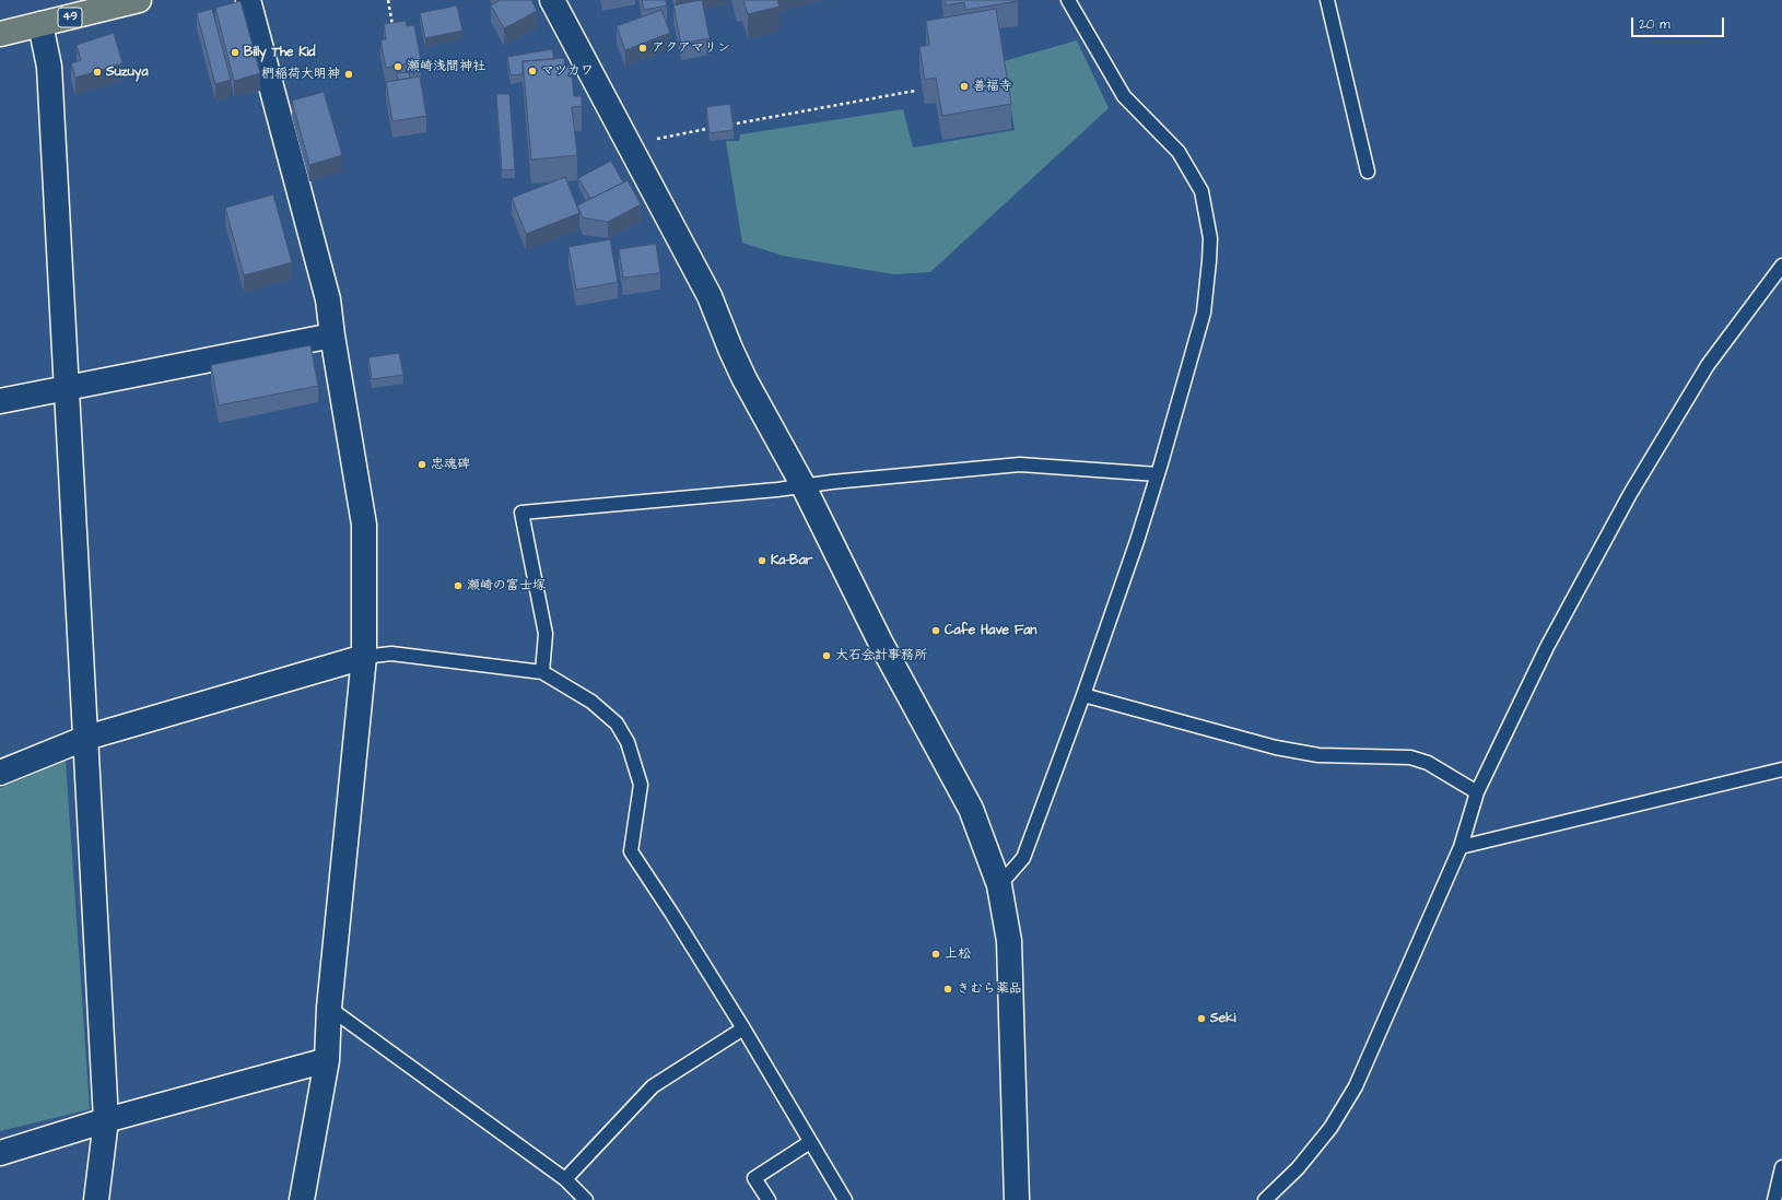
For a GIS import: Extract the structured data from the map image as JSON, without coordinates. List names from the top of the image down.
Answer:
{
  "streets": {
    "main road": ["49"]
  },
  "places": [
    "アクアマリン",
    "Billy The Kid",
    "瀬崎浅間神社",
    "マツカワ",
    "Suzuya",
    "椚稲荷大明神",
    "善福寺",
    "忠魂碑",
    "Ka-Bar",
    "瀬崎の富士塚",
    "Cafe Have Fan",
    "大石会計事務所",
    "上松",
    "きむら薬品",
    "Seki"
  ],
  "scale_bar": "20 m"
}
